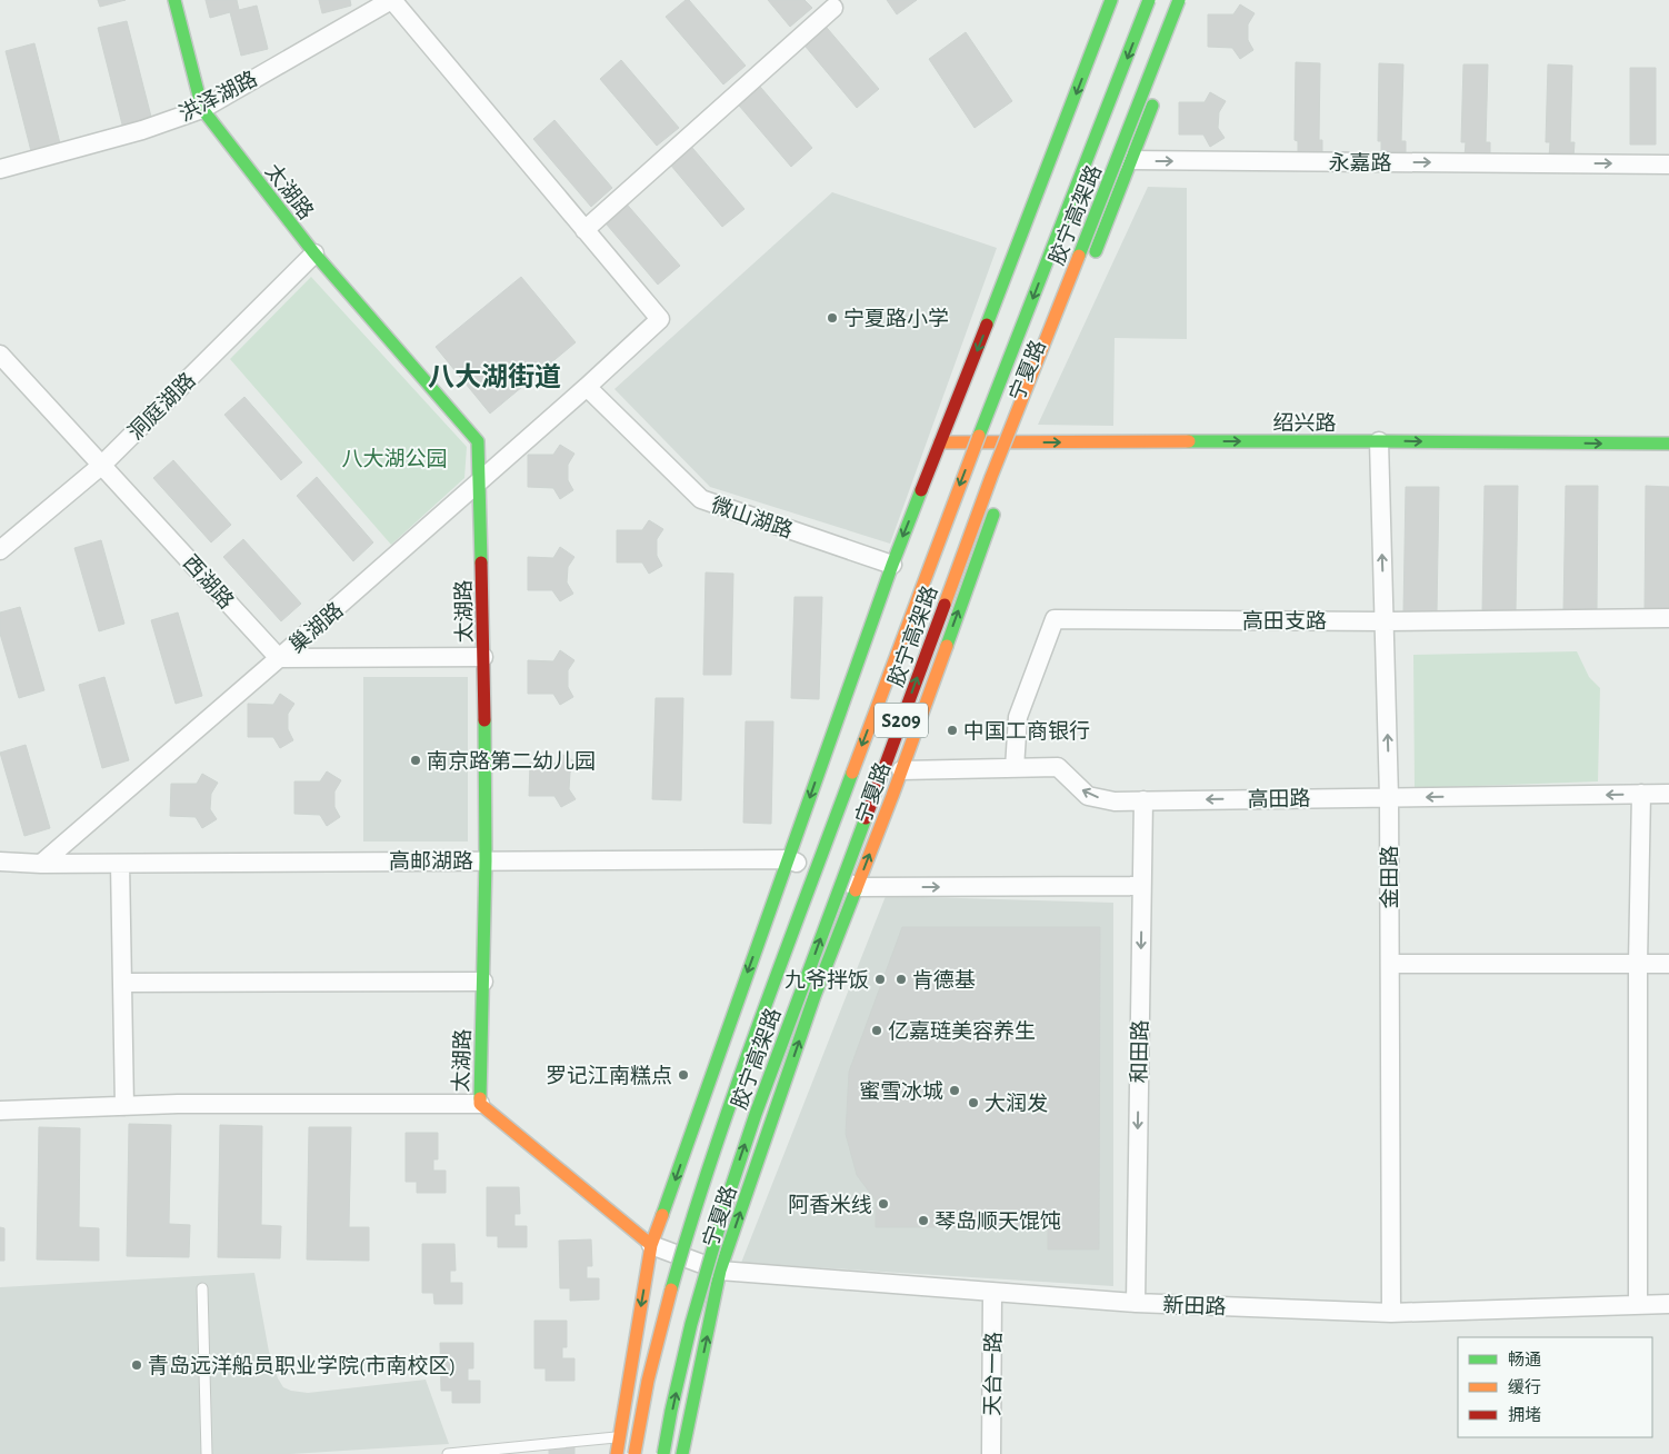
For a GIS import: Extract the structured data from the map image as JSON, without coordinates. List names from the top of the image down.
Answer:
{
  "streets": {
    "main road": [
      "太湖路",
      "胶宁高架路",
      "宁夏路",
      "绍兴路",
      "S209"
    ],
    "street": [
      "洪泽湖路",
      "永嘉路",
      "洞庭湖路",
      "微山湖路",
      "西湖路",
      "高田支路",
      "巢湖路",
      "高田路",
      "高邮湖路",
      "金田路",
      "和田路",
      "新田路",
      "天台一路"
    ]
  },
  "crossings": [
    ["洪泽湖路", "太湖路"],
    ["太湖路", "洞庭湖路"],
    ["太湖路", "巢湖路"],
    ["太湖路", "高邮湖路"],
    ["太湖路", "新田路"],
    ["宁夏路", "高田路"],
    ["宁夏路", "高邮湖路"],
    ["宁夏路", "新田路"],
    ["洞庭湖路", "西湖路"],
    ["绍兴路", "金田路"],
    ["微山湖路", "巢湖路"],
    ["西湖路", "巢湖路"],
    ["高田支路", "高田路"],
    ["高田支路", "金田路"],
    ["巢湖路", "高邮湖路"],
    ["高田路", "金田路"],
    ["高田路", "和田路"],
    ["金田路", "新田路"],
    ["和田路", "新田路"],
    ["新田路", "天台一路"]
  ],
  "one_way": [
    "永嘉路",
    "绍兴路",
    "高田路",
    "金田路",
    "和田路"
  ],
  "districts": ["八大湖街道"],
  "parks": ["八大湖公园"],
  "places": [
    "宁夏路小学",
    "中国工商银行",
    "南京路第二幼儿园",
    "九爷拌饭",
    "肯德基",
    "亿嘉琏美容养生",
    "罗记江南糕点",
    "蜜雪冰城",
    "大润发",
    "阿香米线",
    "琴岛顺天馄饨",
    "青岛远洋船员职业学院(市南校区)"
  ],
  "legend": ["畅通", "缓行", "拥堵"]
}
